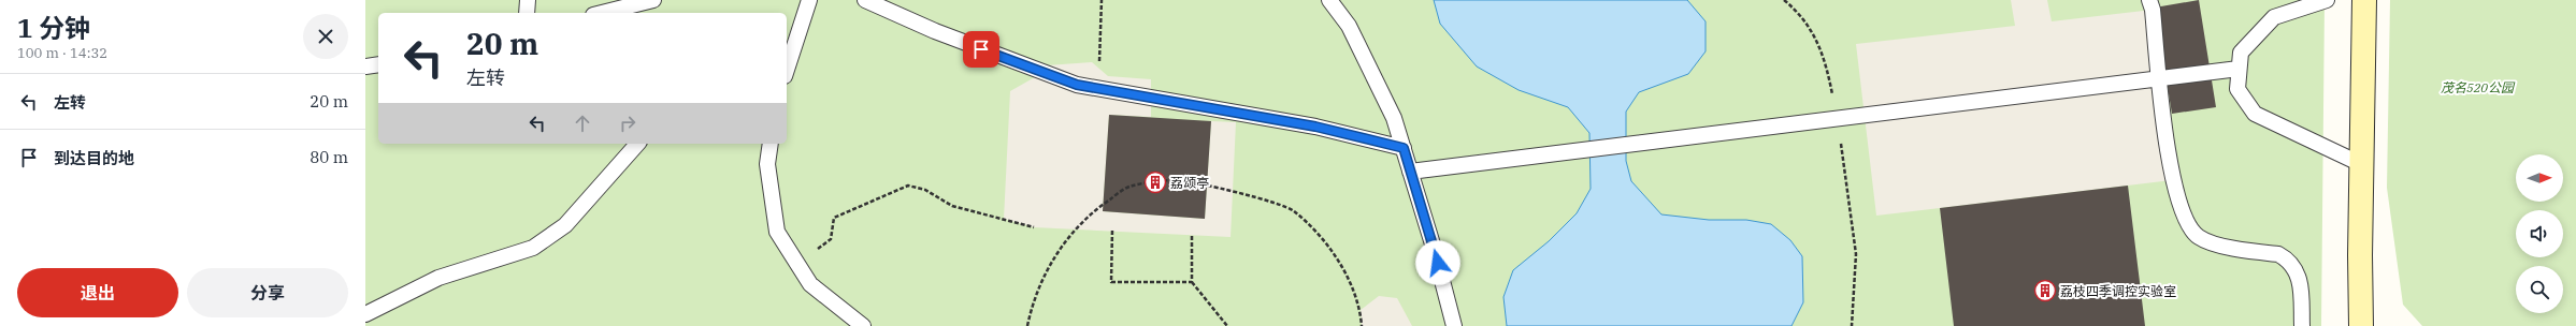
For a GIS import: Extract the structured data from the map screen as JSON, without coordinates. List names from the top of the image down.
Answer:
{
  "parks": ["茂名520公园"],
  "places": {
    "building": ["荔颂亭", "荔枝四季调控实验室"]
  },
  "north": "right",
  "page": {
    "heading": ["1 分钟", "100 m · 14:32"],
    "turn": ["20 m", "左转"],
    "list": [
      {
        "name": "左转",
        "value": "20 m"
      },
      {
        "name": "到达目的地",
        "value": "80 m"
      }
    ],
    "buttons": ["退出", "分享"]
  }
}
